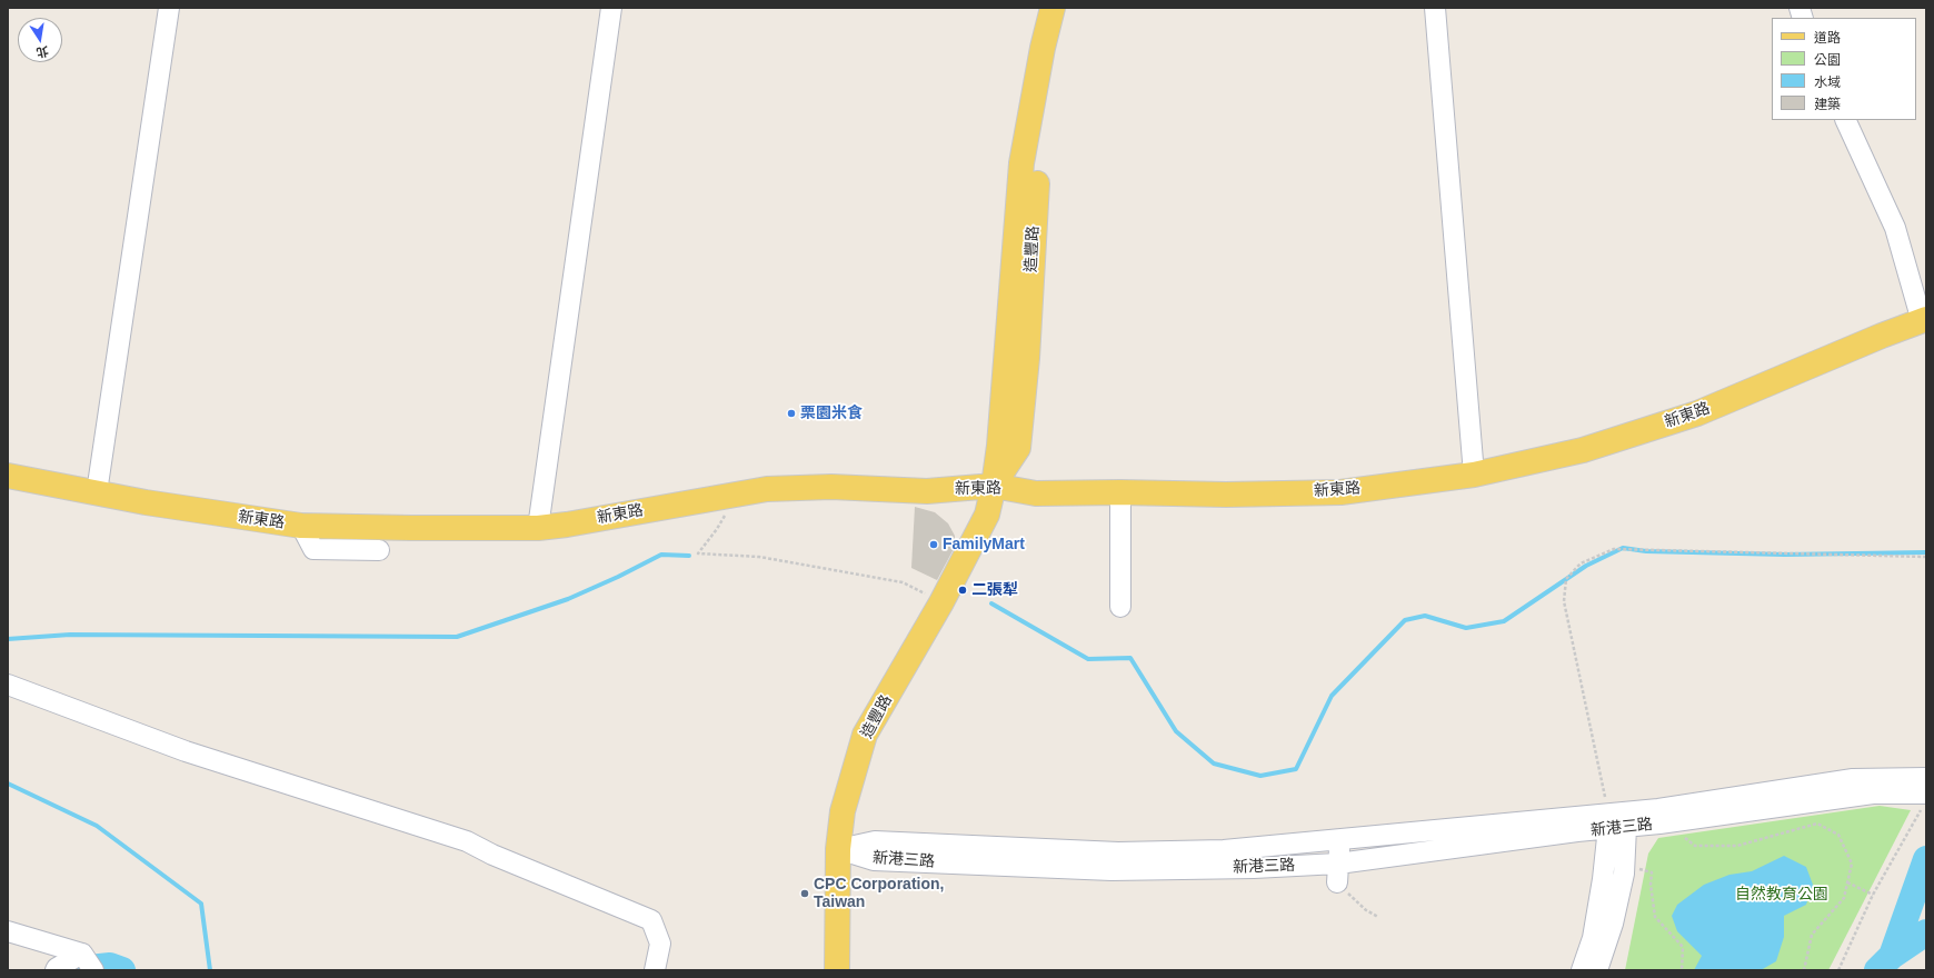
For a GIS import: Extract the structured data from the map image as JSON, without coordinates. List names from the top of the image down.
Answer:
{
  "streets": {
    "main road": ["造豐路", "新東路"],
    "street": ["新港三路"]
  },
  "crossings": [
    ["造豐路", "新東路"],
    ["造豐路", "新港三路"]
  ],
  "parks": ["自然教育公園"],
  "places": [
    "栗園米食",
    "FamilyMart",
    "二張犁",
    "CPC Corporation, Taiwan"
  ],
  "legend": [
    "道路",
    "公園",
    "水域",
    "建築"
  ],
  "north": "bottom"
}
